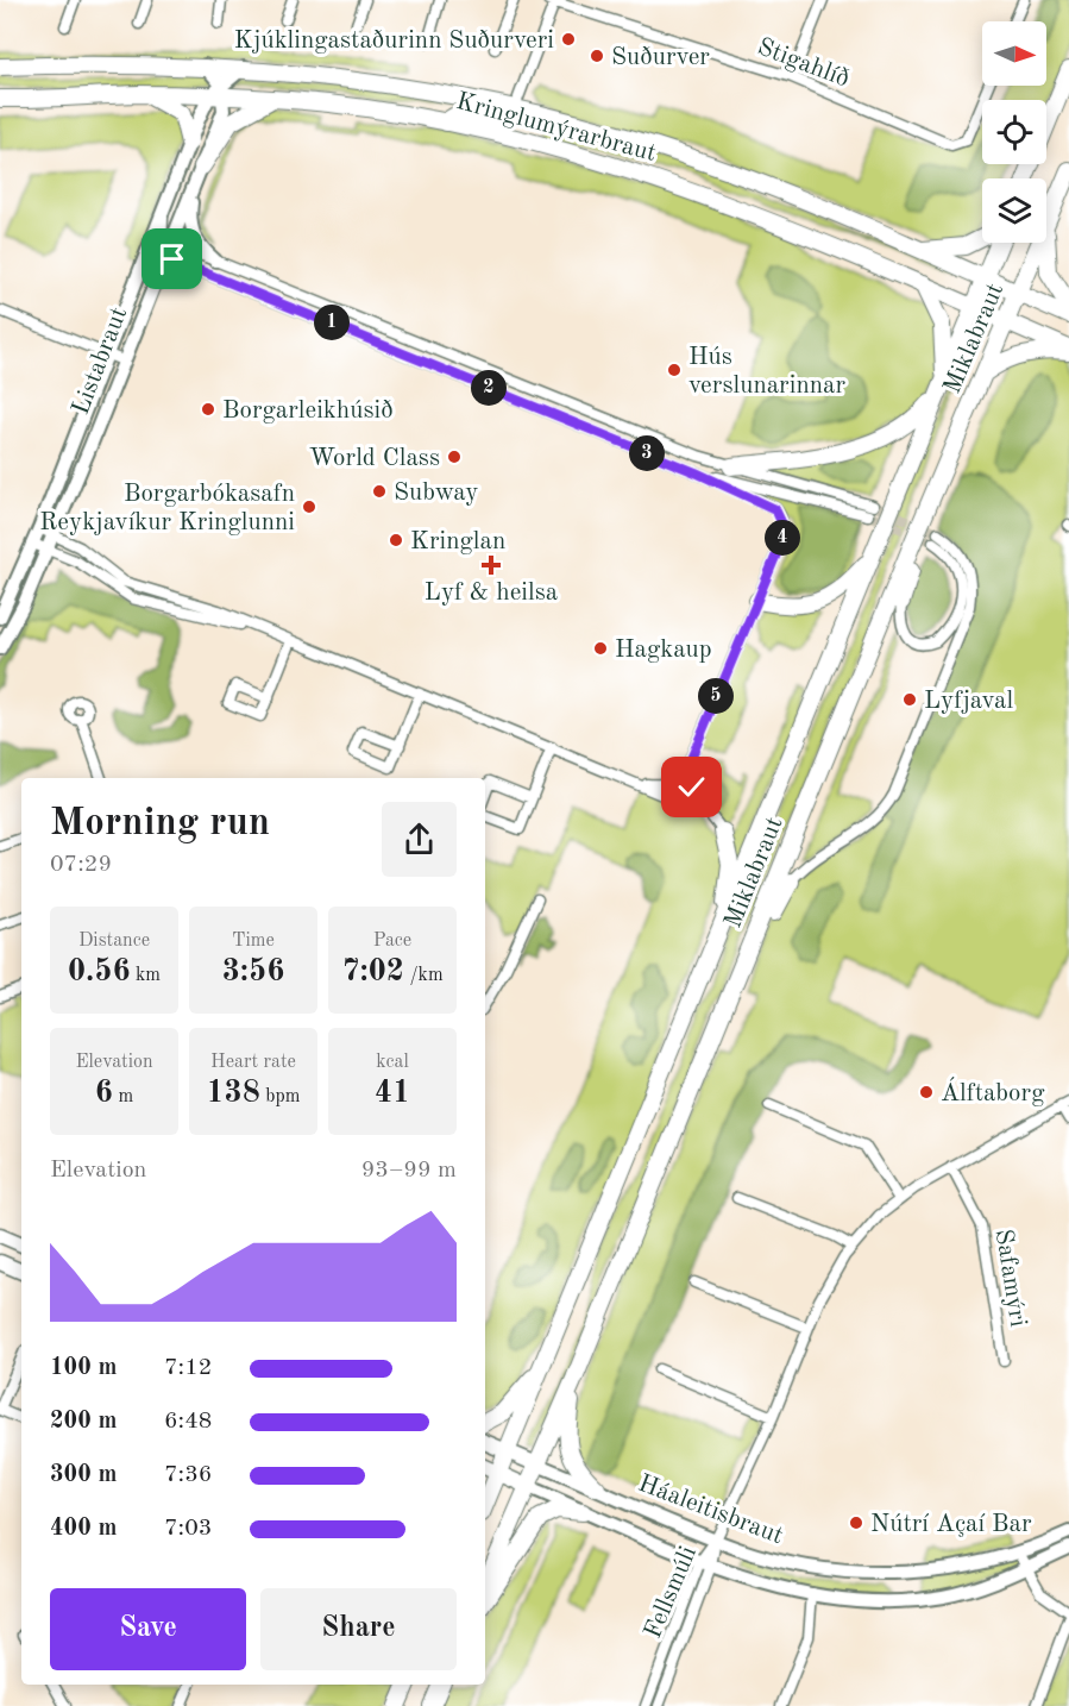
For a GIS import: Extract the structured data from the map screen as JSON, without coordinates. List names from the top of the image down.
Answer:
{
  "streets": {
    "main road": ["Kringlumýrarbraut", "Miklabraut", "Háaleitisbraut"],
    "street": [
      "Stigahlíð",
      "Listabraut",
      "Safamýri",
      "Fellsmúli"
    ]
  },
  "crossings": [
    ["Kringlumýrarbraut", "Miklabraut"],
    ["Kringlumýrarbraut", "Listabraut"],
    ["Miklabraut", "Háaleitisbraut"],
    ["Háaleitisbraut", "Fellsmúli"]
  ],
  "places": {
    "other": [
      "Kjúklingastaðurinn Suðurveri",
      "Suðurver",
      "Hús verslunarinnar",
      "Borgarleikhúsið",
      "World Class",
      "Subway",
      "Borgarbókasafn Reykjavíkur Kringlunni",
      "Kringlan",
      "Hagkaup",
      "Lyfjaval",
      "Álftaborg",
      "Nútrí Açaí Bar"
    ],
    "health": ["Lyf & heilsa"]
  },
  "north": "right",
  "page": {
    "pins": [
      "1",
      "2",
      "3",
      "4",
      "5"
    ],
    "heading": ["Morning run", "07:29"],
    "stats": [
      ["Distance", "0.56 km"],
      ["Time", "3:56"],
      ["Pace", "7:02 /km"],
      ["Elevation", "6 m"],
      ["Heart rate", "138 bpm"],
      ["kcal", "41"]
    ],
    "chart": ["Elevation", "93–99 m"],
    "list": [
      {
        "name": "100 m",
        "note": "7:12"
      },
      {
        "name": "200 m",
        "note": "6:48"
      },
      {
        "name": "300 m",
        "note": "7:36"
      },
      {
        "name": "400 m",
        "note": "7:03"
      }
    ],
    "buttons": ["Save", "Share"]
  }
}
